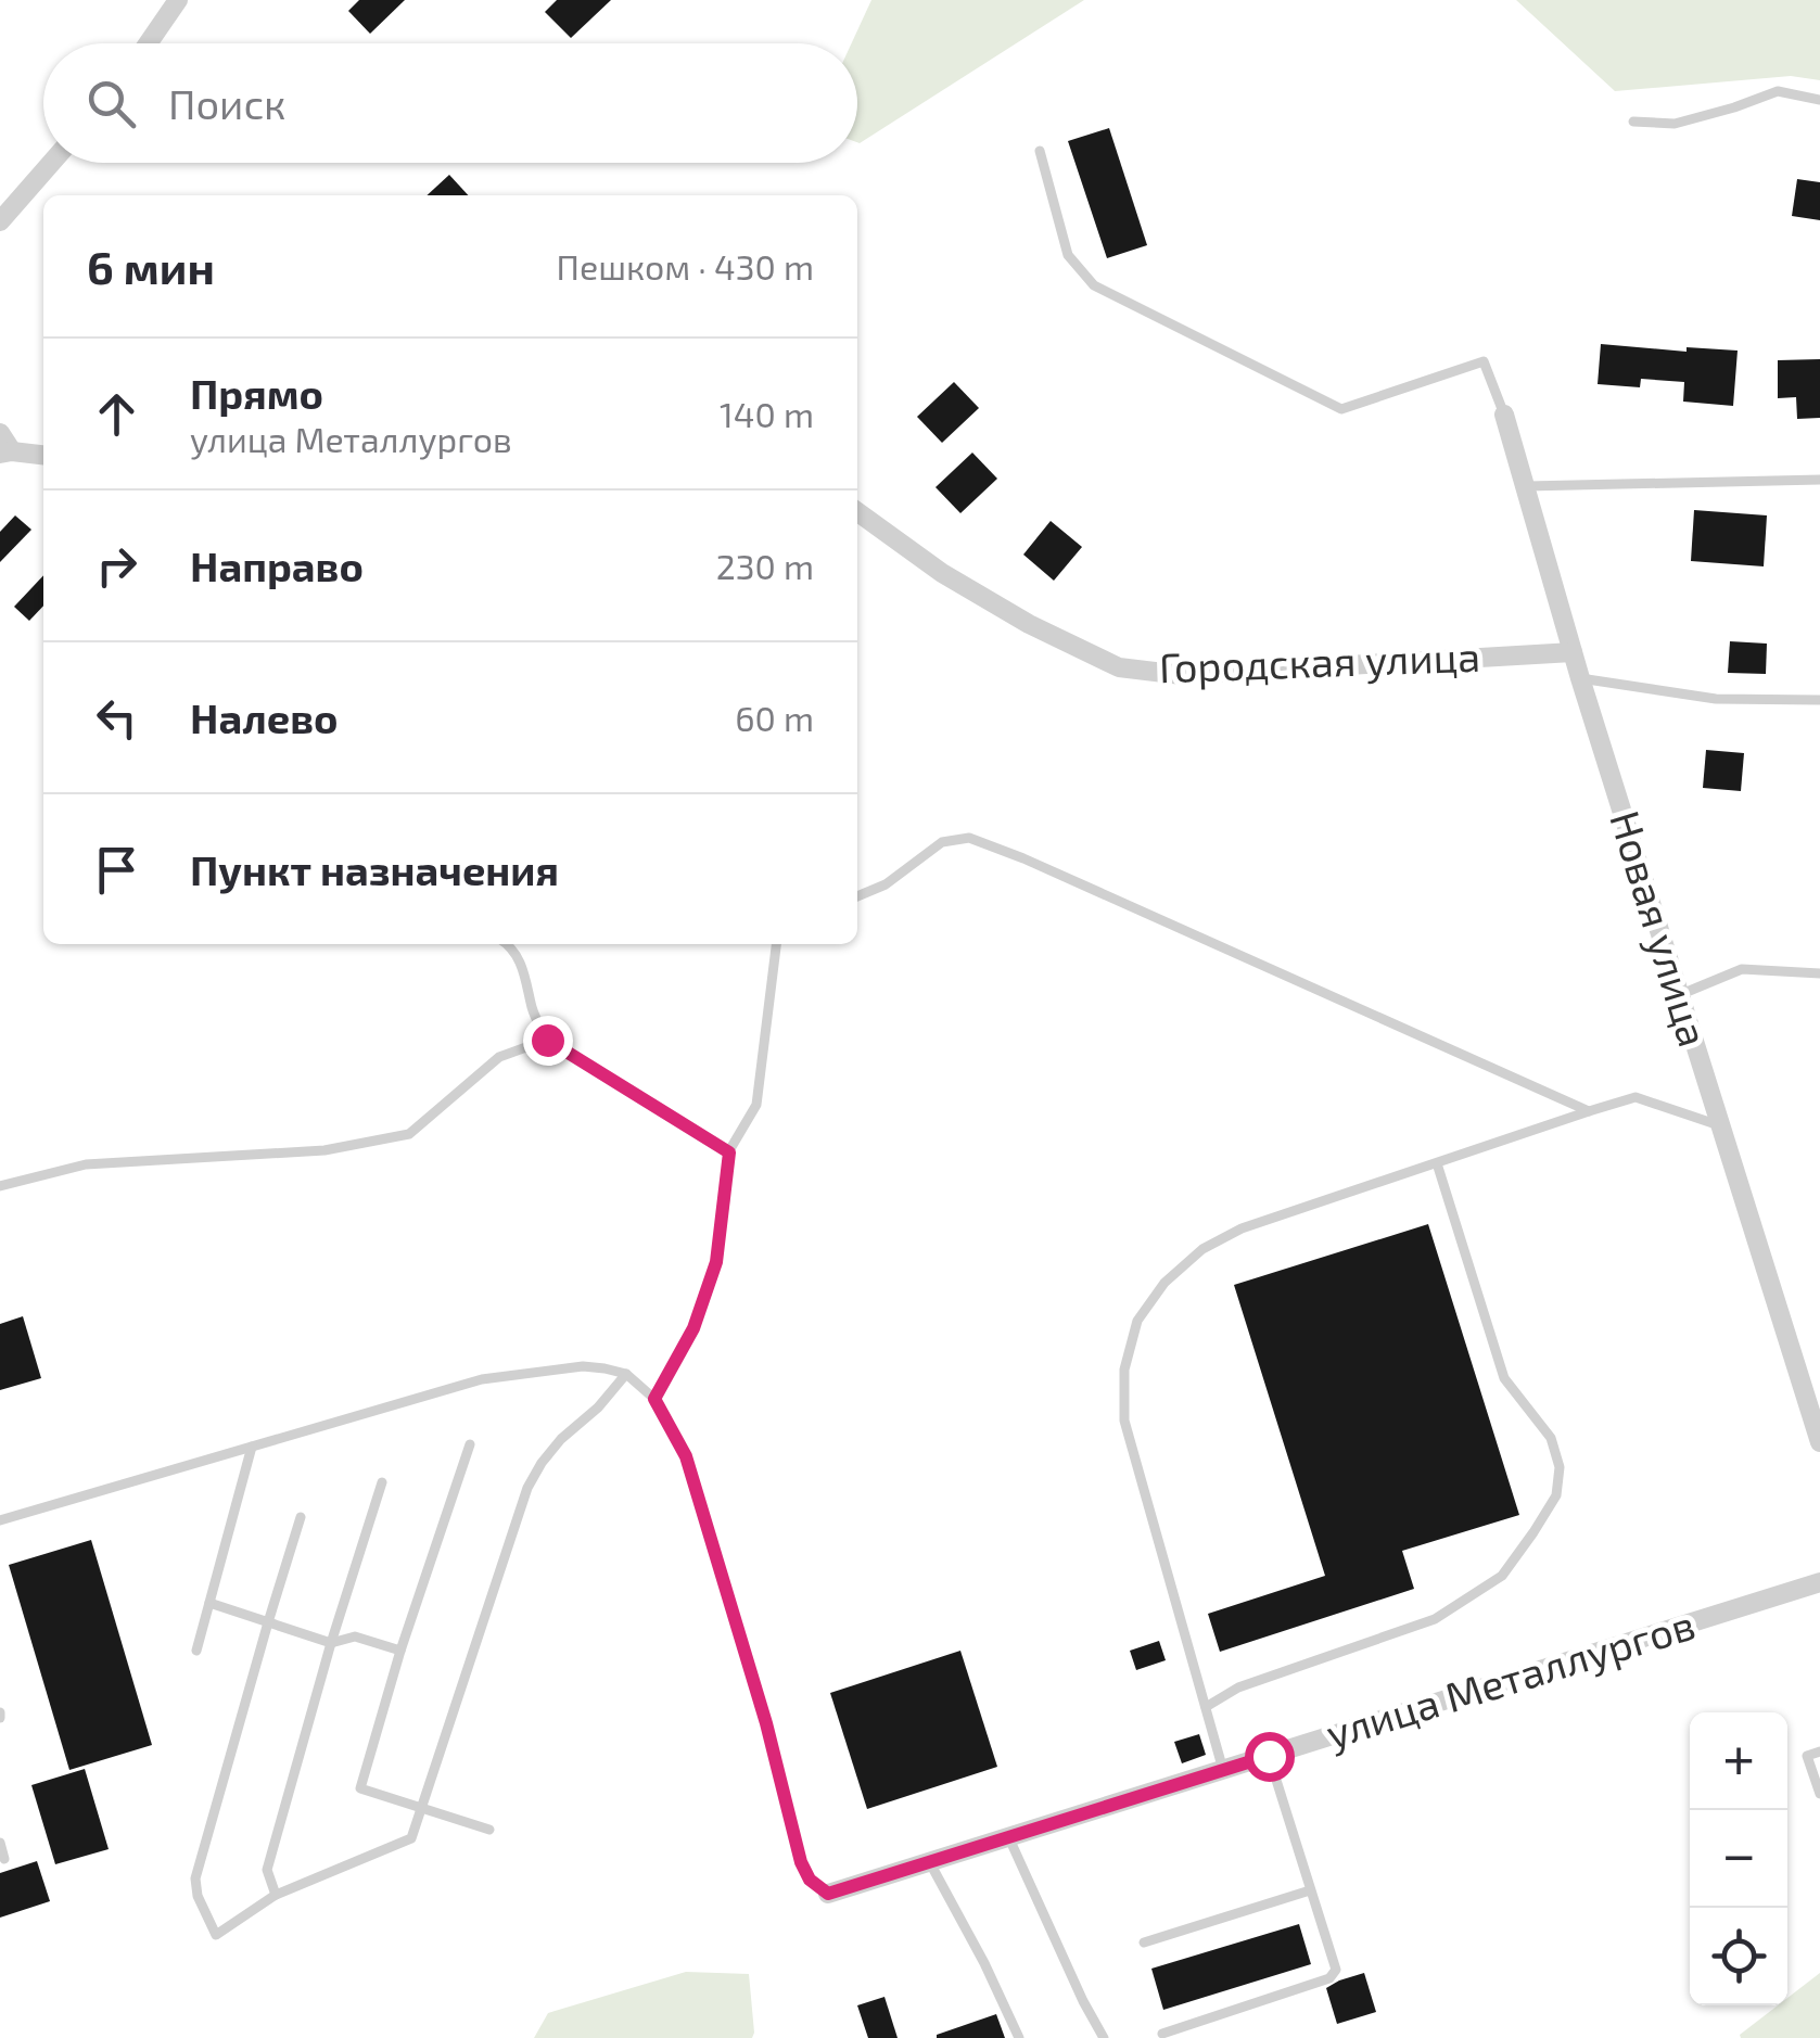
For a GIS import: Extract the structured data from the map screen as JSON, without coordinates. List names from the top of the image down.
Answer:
{
  "streets": {
    "street": ["Городская улица", "Новая улица", "улица Металлургов"]
  },
  "crossings": [
    ["Городская улица", "Новая улица"]
  ],
  "page": {
    "search": "Поиск",
    "heading": ["6 мин", "Пешком · 430 m"],
    "list": [
      ["Прямо", "улица Металлургов", "140 m"],
      ["Направо", "230 m"],
      ["Налево", "60 m"],
      "Пункт назначения"
    ],
    "map_buttons": ["+", "−"]
  }
}
